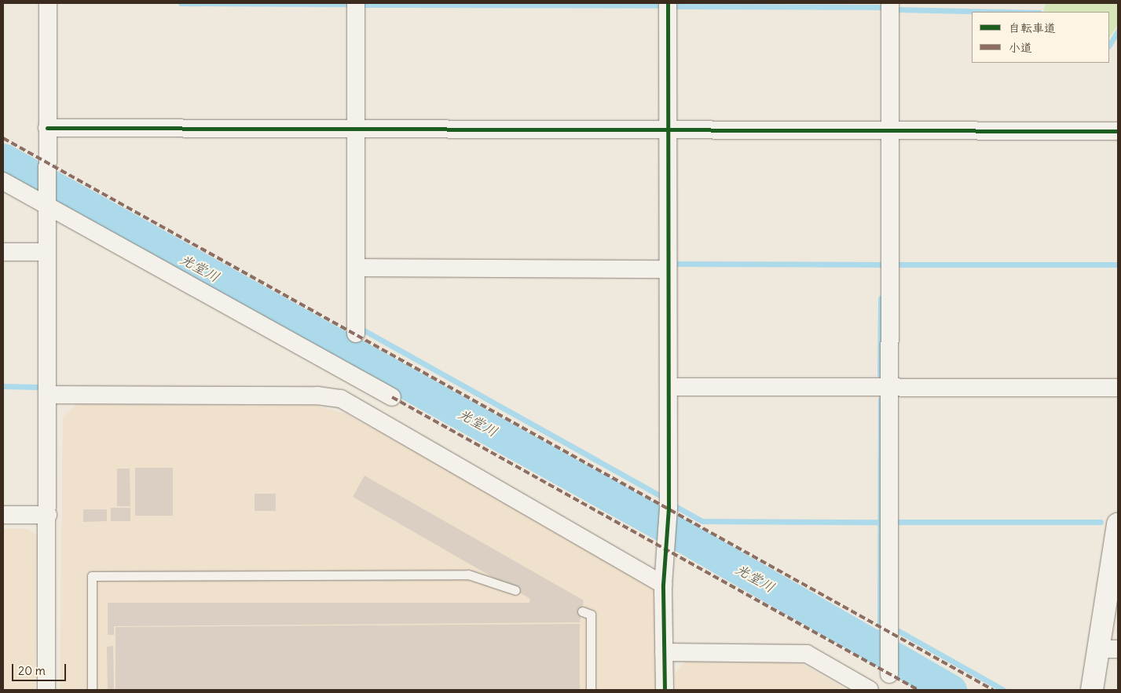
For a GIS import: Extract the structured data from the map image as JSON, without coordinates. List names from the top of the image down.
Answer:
{
  "water": ["光堂川"],
  "legend": ["自転車道", "小道"],
  "scale_bar": "20 m"
}
